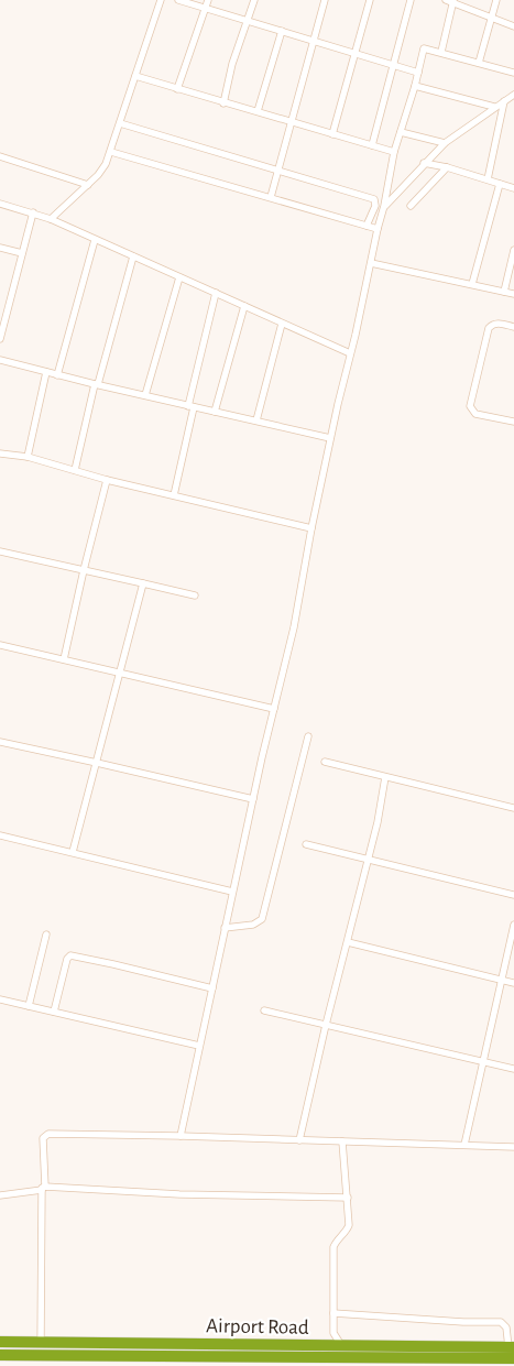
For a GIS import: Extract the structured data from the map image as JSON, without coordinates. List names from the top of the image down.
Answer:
{
  "streets": {
    "highway": ["Airport Road"]
  }
}
